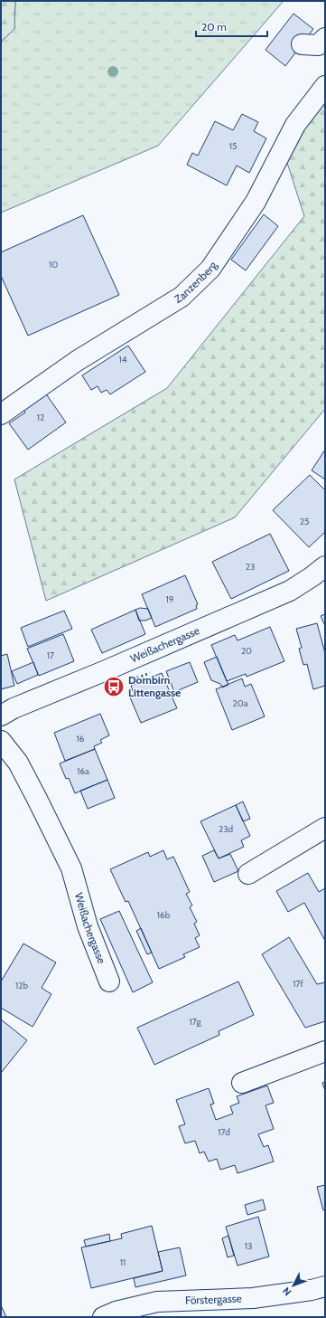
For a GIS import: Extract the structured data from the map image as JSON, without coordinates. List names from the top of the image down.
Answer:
{
  "streets": {
    "street": ["Zanzenberg", "Weißachergasse", "Förstergasse"]
  },
  "places": {
    "bus stop": ["Dornbirn Littengasse"]
  },
  "house_numbers": [
    "15",
    "10",
    "14",
    "12",
    "25",
    "23",
    "19",
    "20",
    "17",
    "20a",
    "16",
    "16a",
    "23d",
    "16b",
    "17f",
    "12b",
    "17g",
    "17d",
    "13",
    "11"
  ],
  "scale_bar": "20 m",
  "north": "bottom left"
}
